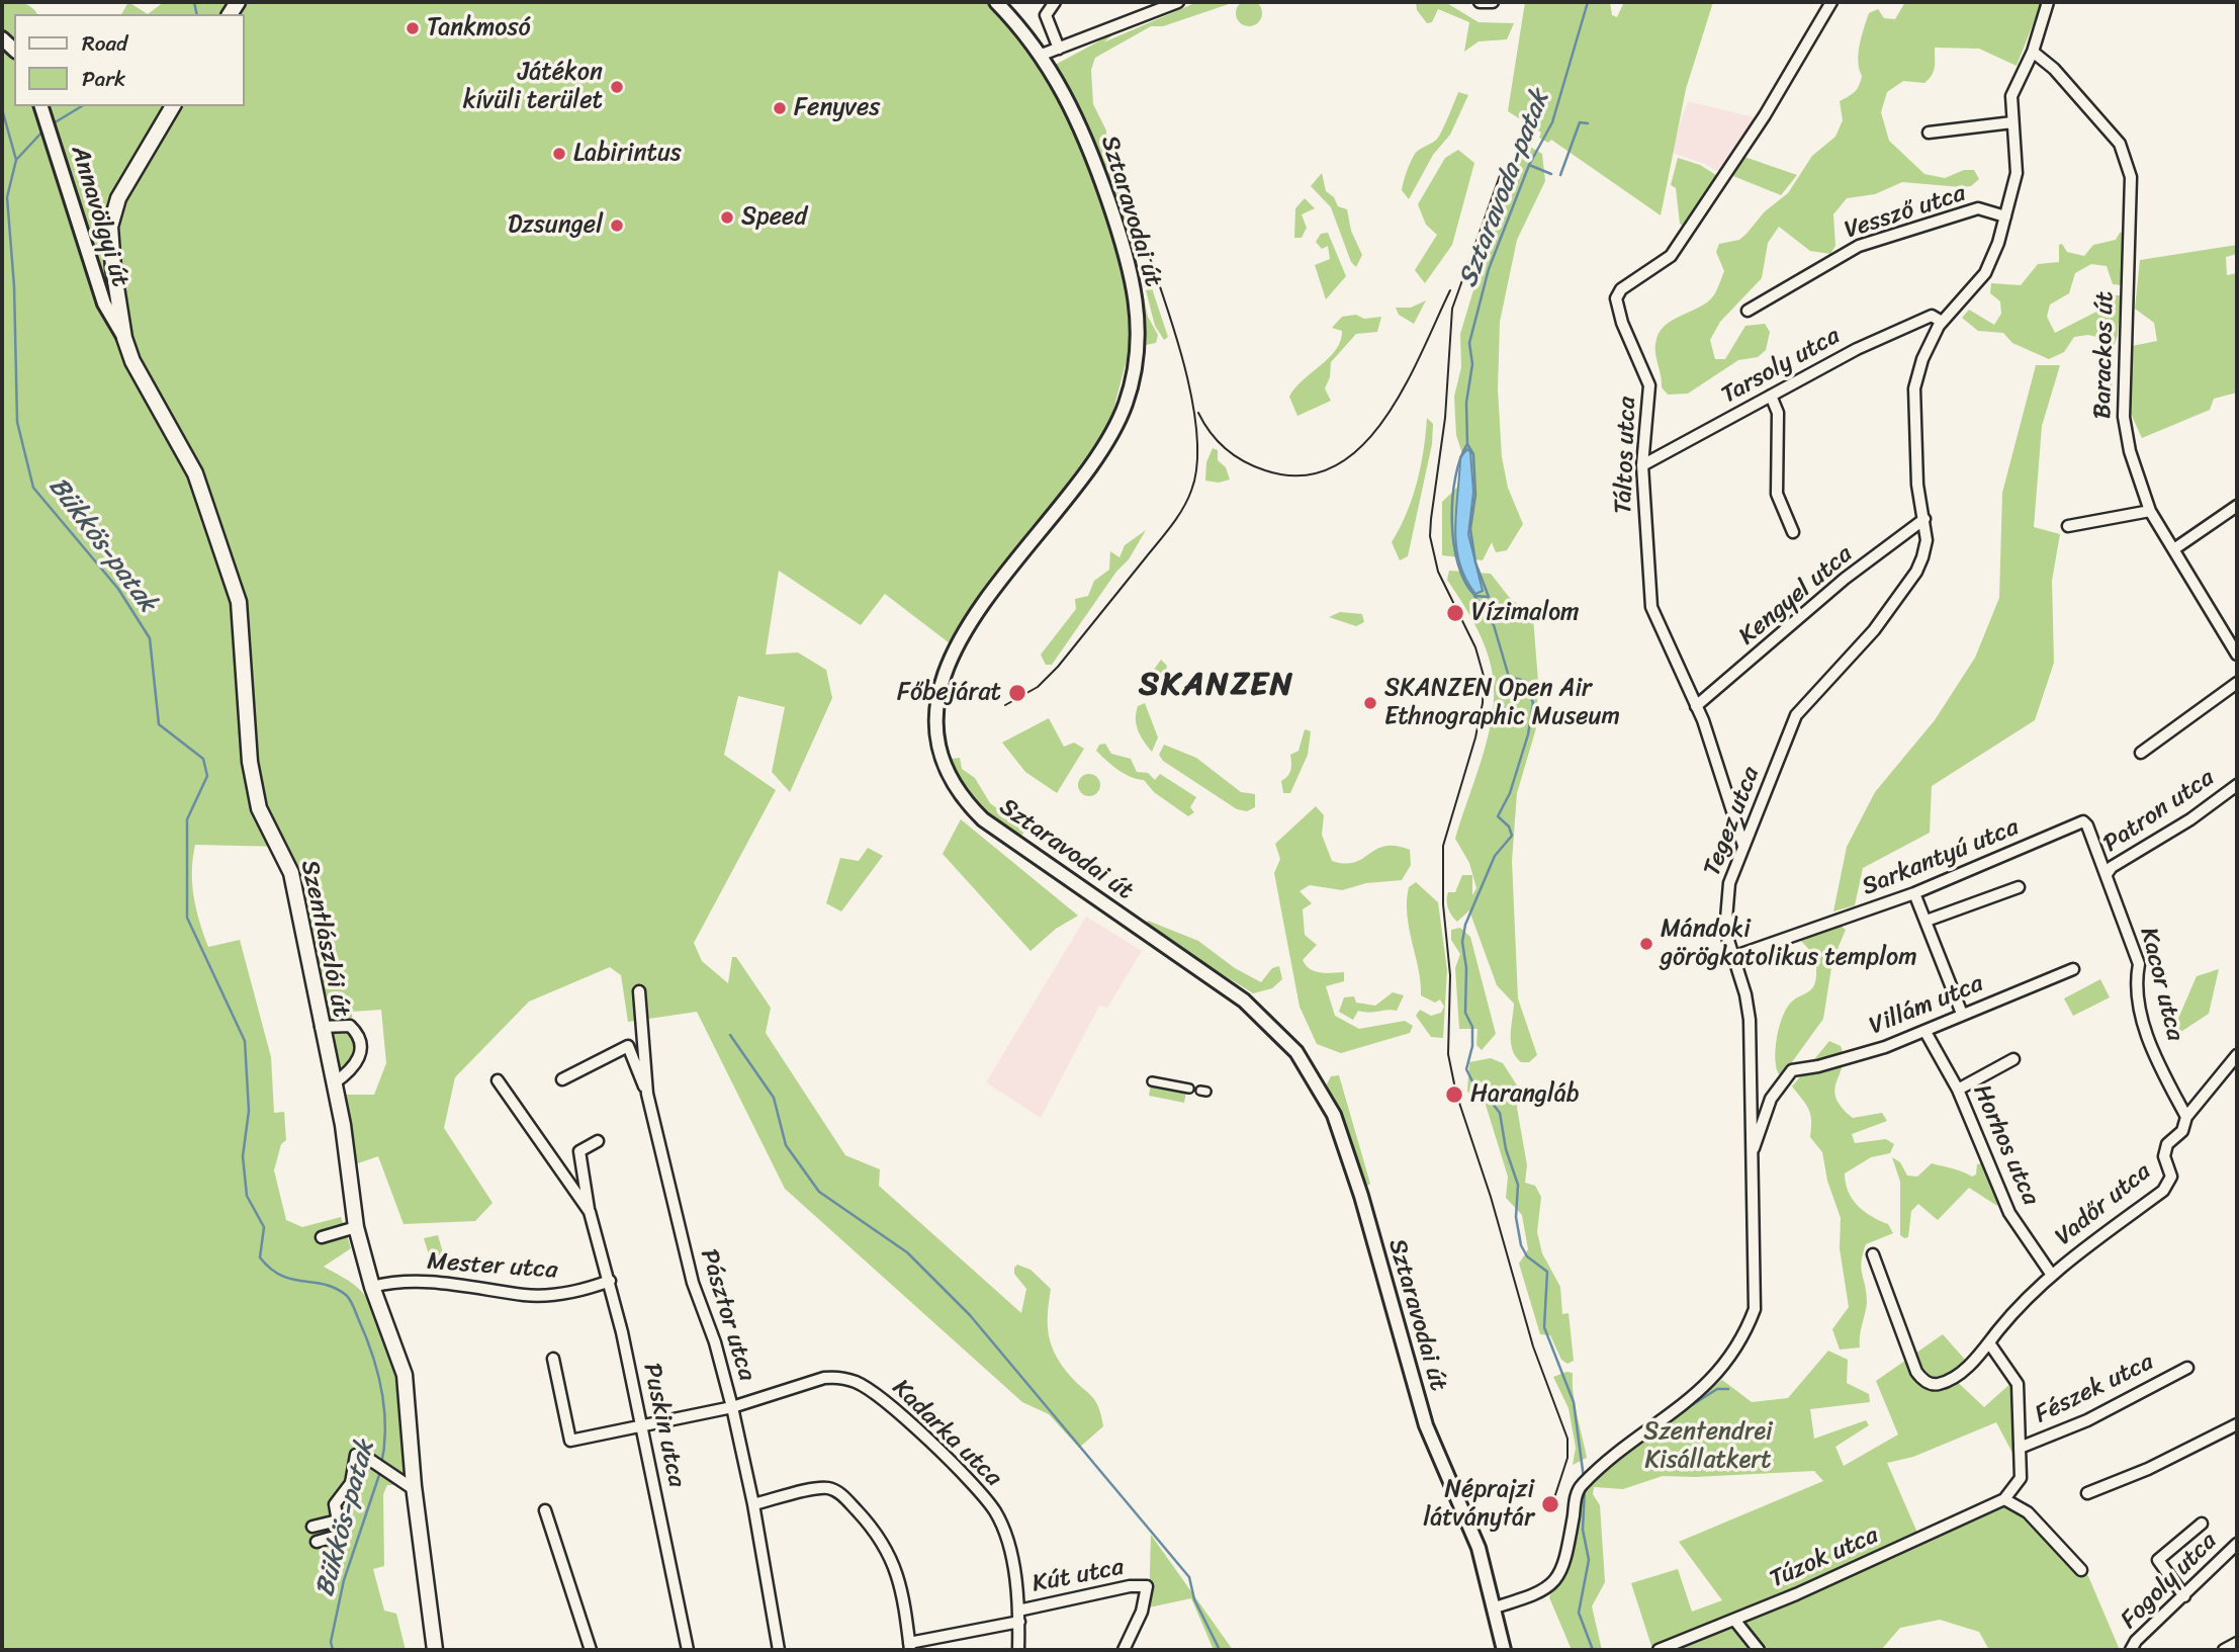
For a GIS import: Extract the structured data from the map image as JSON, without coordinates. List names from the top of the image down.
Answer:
{
  "streets": {
    "main road": ["Szentlászlói út"],
    "street": [
      "Sztaravodai út",
      "Vessző utca",
      "Annavölgyi út",
      "Barackos út",
      "Tarsoly utca",
      "Táltos utca",
      "Kengyel utca",
      "Patron utca",
      "Tegez utca",
      "Sarkantyú utca",
      "Kacor utca",
      "Villám utca",
      "Horhos utca",
      "Vadőr utca",
      "Mester utca",
      "Pásztor utca",
      "Fészek utca",
      "Puskin utca",
      "Kadarka utca",
      "Túzok utca",
      "Kút utca",
      "Fogoly utca"
    ]
  },
  "crossings": [
    ["Sztaravodai út", "Tegez utca"],
    ["Vessző utca", "Tegez utca"],
    ["Annavölgyi út", "Szentlászlói út"],
    ["Barackos út", "Tegez utca"],
    ["Tarsoly utca", "Táltos utca"],
    ["Tarsoly utca", "Tegez utca"],
    ["Táltos utca", "Kengyel utca"],
    ["Táltos utca", "Tegez utca"],
    ["Kengyel utca", "Tegez utca"],
    ["Patron utca", "Kacor utca"],
    ["Tegez utca", "Sarkantyú utca"],
    ["Tegez utca", "Villám utca"],
    ["Sarkantyú utca", "Kacor utca"],
    ["Szentlászlói út", "Mester utca"],
    ["Kacor utca", "Vadőr utca"],
    ["Villám utca", "Horhos utca"],
    ["Horhos utca", "Vadőr utca"],
    ["Mester utca", "Puskin utca"],
    ["Pásztor utca", "Kadarka utca"],
    ["Puskin utca", "Kadarka utca"],
    ["Kadarka utca", "Kút utca"]
  ],
  "districts": ["SKANZEN"],
  "water": ["Sztaravoda-patak", "Bükkös-patak"],
  "parks": ["Szentendrei Kisállatkert"],
  "places": [
    "Tankmosó",
    "Játékon kívüli terület",
    "Fenyves",
    "Labirintus",
    "Speed",
    "Dzsungel",
    "Vízimalom",
    "Főbejárat",
    "SKANZEN Open Air Ethnographic Museum",
    "Mándoki görögkatolikus templom",
    "Harangláb",
    "Néprajzi látványtár"
  ],
  "legend": ["Road", "Park"]
}
